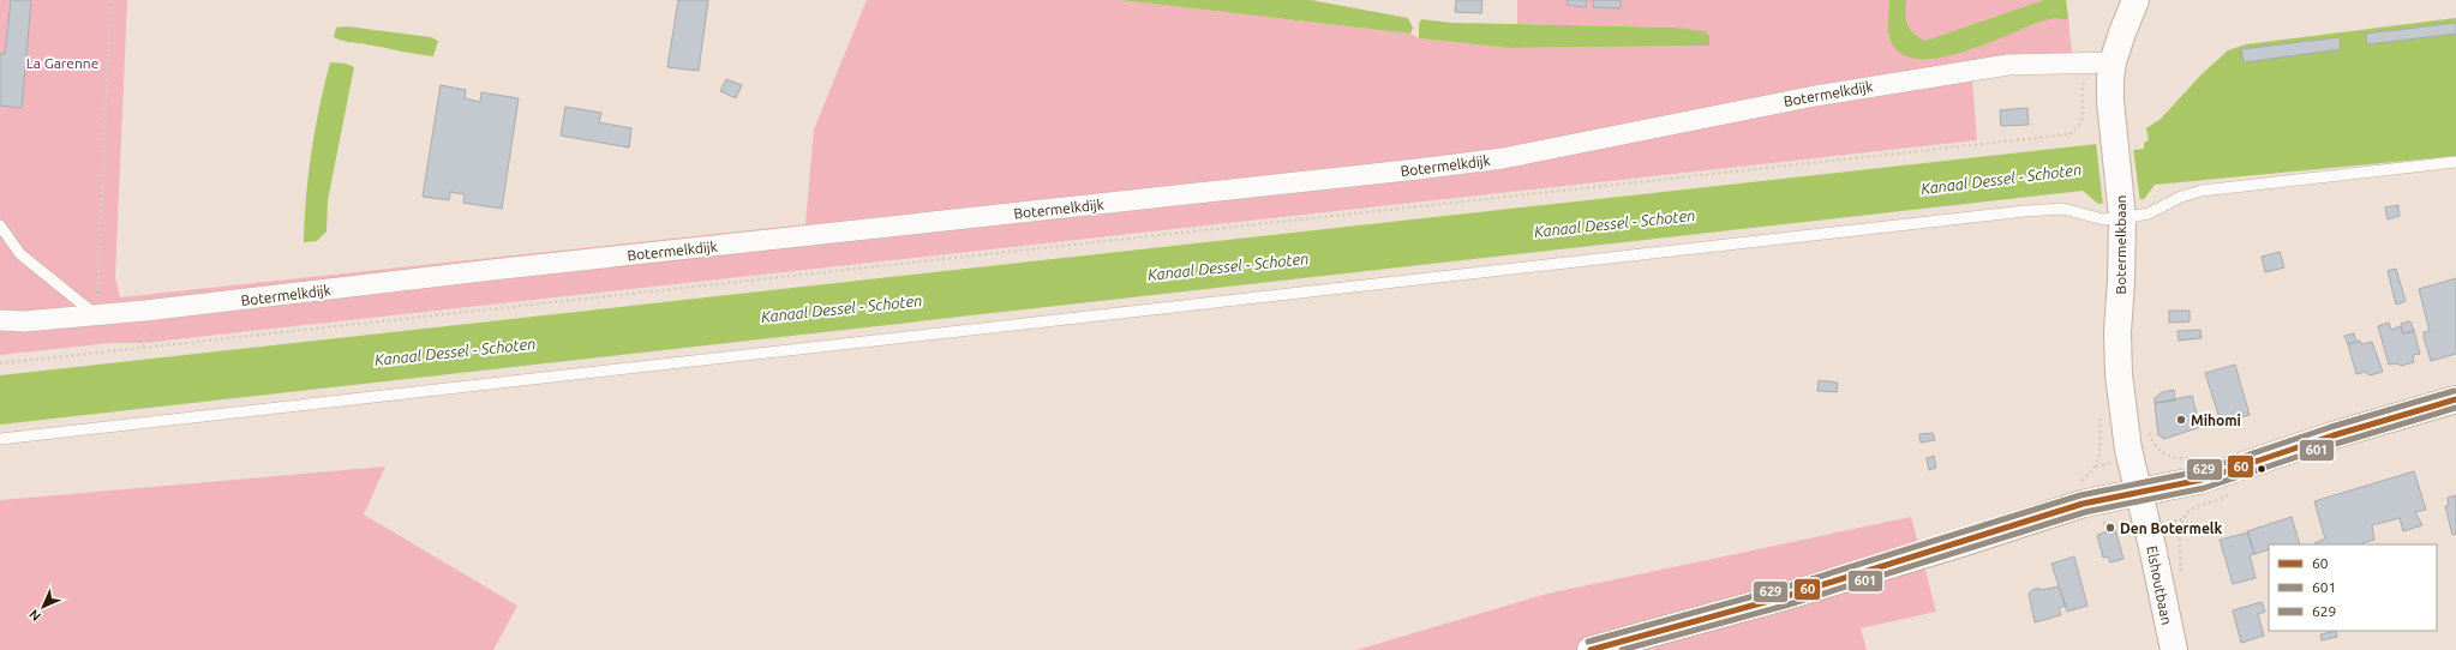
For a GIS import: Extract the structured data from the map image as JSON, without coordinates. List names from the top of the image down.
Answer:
{
  "streets": {
    "main road": ["Botermelkbaan", "Elshoutbaan"],
    "street": ["Botermelkdijk"]
  },
  "crossings": [
    ["Botermelkdijk", "Botermelkbaan"],
    ["Botermelkbaan", "Elshoutbaan"]
  ],
  "water": ["Kanaal Dessel - Schoten"],
  "parks": ["La Garenne"],
  "places": ["Mihomi", "Den Botermelk"],
  "lines": ["transit line 629", "transit line 60", "transit line 601"],
  "legend": ["60", "601", "629"],
  "north": "bottom left"
}
